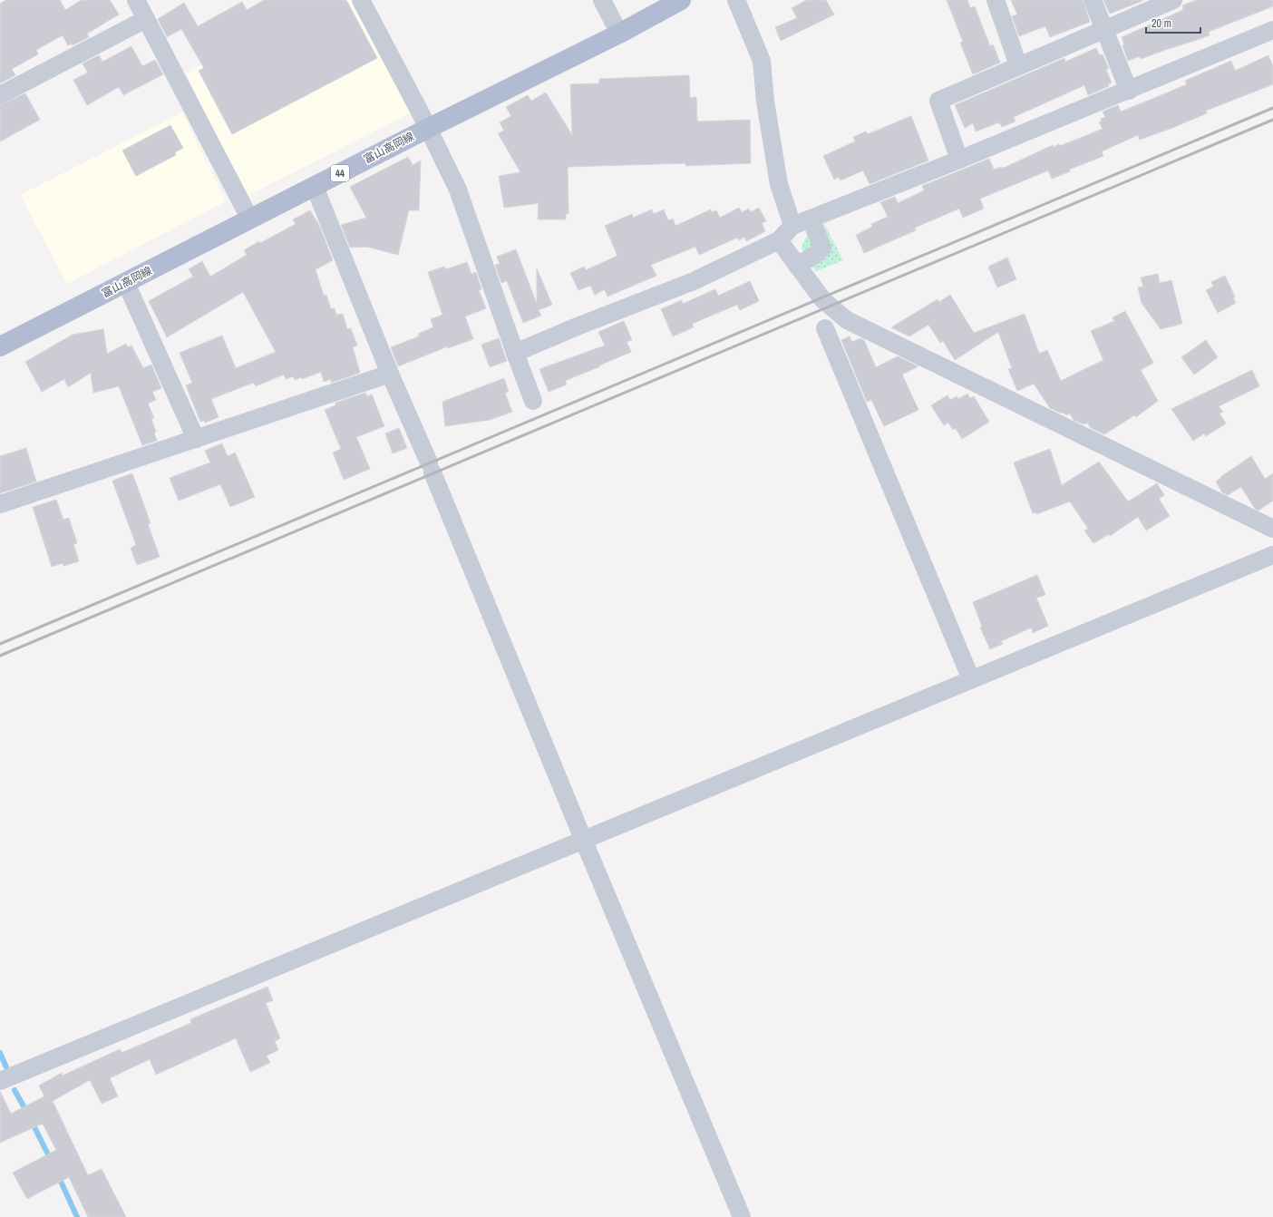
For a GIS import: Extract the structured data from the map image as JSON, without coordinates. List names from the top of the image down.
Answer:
{
  "streets": {
    "main road": ["富山高岡線", "44"]
  },
  "scale_bar": "20 m"
}
